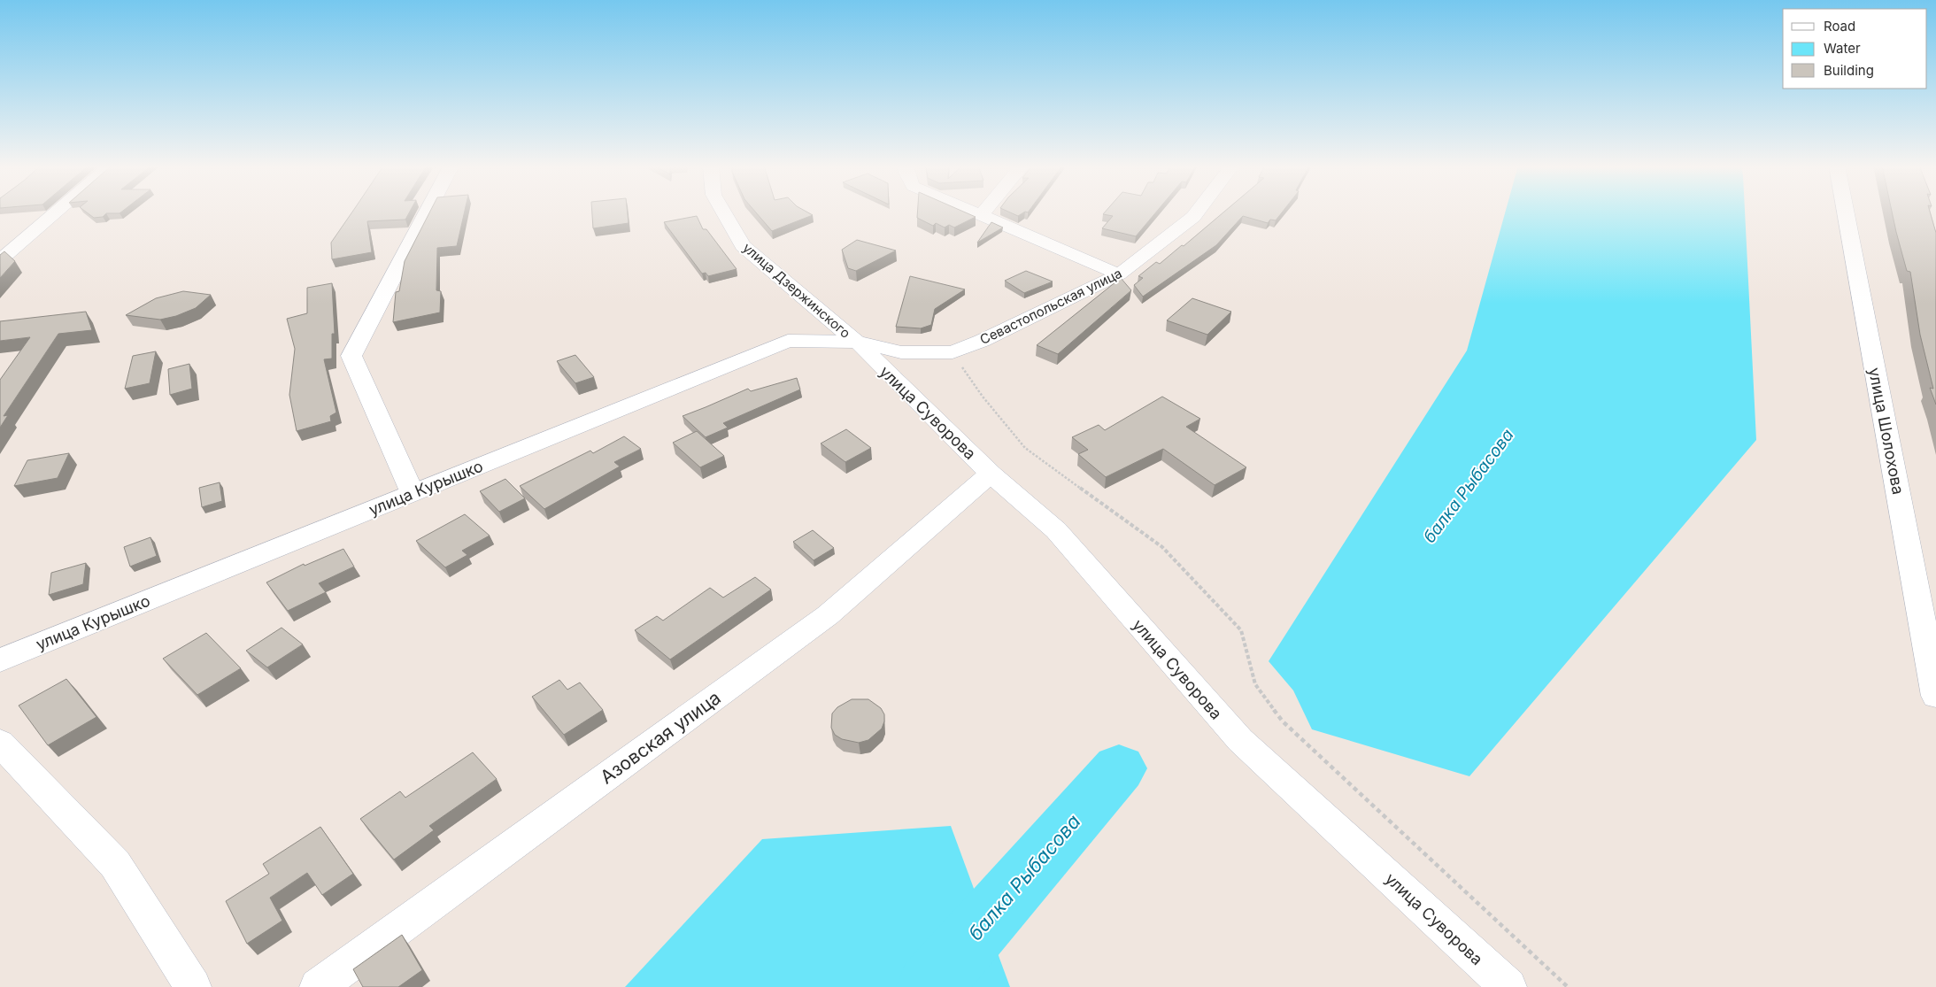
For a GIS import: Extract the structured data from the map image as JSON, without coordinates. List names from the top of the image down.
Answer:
{
  "streets": {
    "street": [
      "улица Дзержинского",
      "Севастопольская улица",
      "улица Суворова",
      "улица Шолохова",
      "улица Курышко",
      "Азовская улица"
    ]
  },
  "crossings": [
    ["улица Дзержинского", "Севастопольская улица"],
    ["улица Дзержинского", "улица Суворова"],
    ["улица Дзержинского", "улица Курышко"],
    ["Севастопольская улица", "улица Суворова"],
    ["Севастопольская улица", "улица Курышко"],
    ["улица Суворова", "улица Курышко"],
    ["улица Суворова", "Азовская улица"]
  ],
  "water": ["балка Рыбасова"],
  "legend": ["Road", "Water", "Building"]
}
